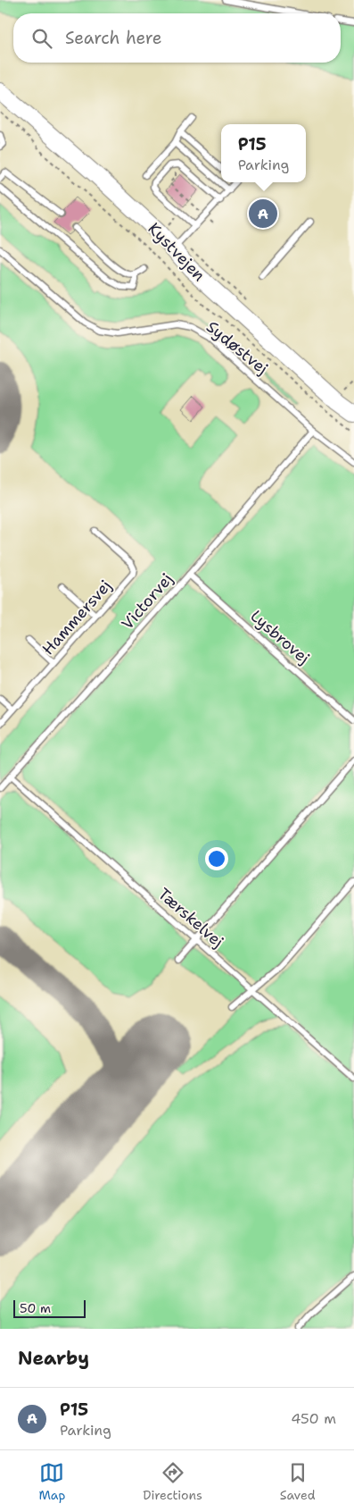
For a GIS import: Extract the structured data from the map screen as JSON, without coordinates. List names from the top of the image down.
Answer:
{
  "streets": {
    "street": ["Kystvejen"],
    "lane": [
      "Sydøstvej",
      "Victorvej",
      "Hammersvej",
      "Lysbrovej",
      "Tærskelvej"
    ]
  },
  "crossings": [
    ["Sydøstvej", "Victorvej"],
    ["Victorvej", "Lysbrovej"],
    ["Victorvej", "Tærskelvej"]
  ],
  "scale_bar": "50 m",
  "page": {
    "search": "Search here",
    "popup": ["P15", "Parking"],
    "pins": "A",
    "scale": "50 m",
    "heading": "Nearby",
    "list": [
      {
        "mark": "A",
        "name": "P15",
        "note": "Parking",
        "value": "450 m"
      }
    ],
    "nav": ["Map", "Directions", "Saved"]
  }
}
